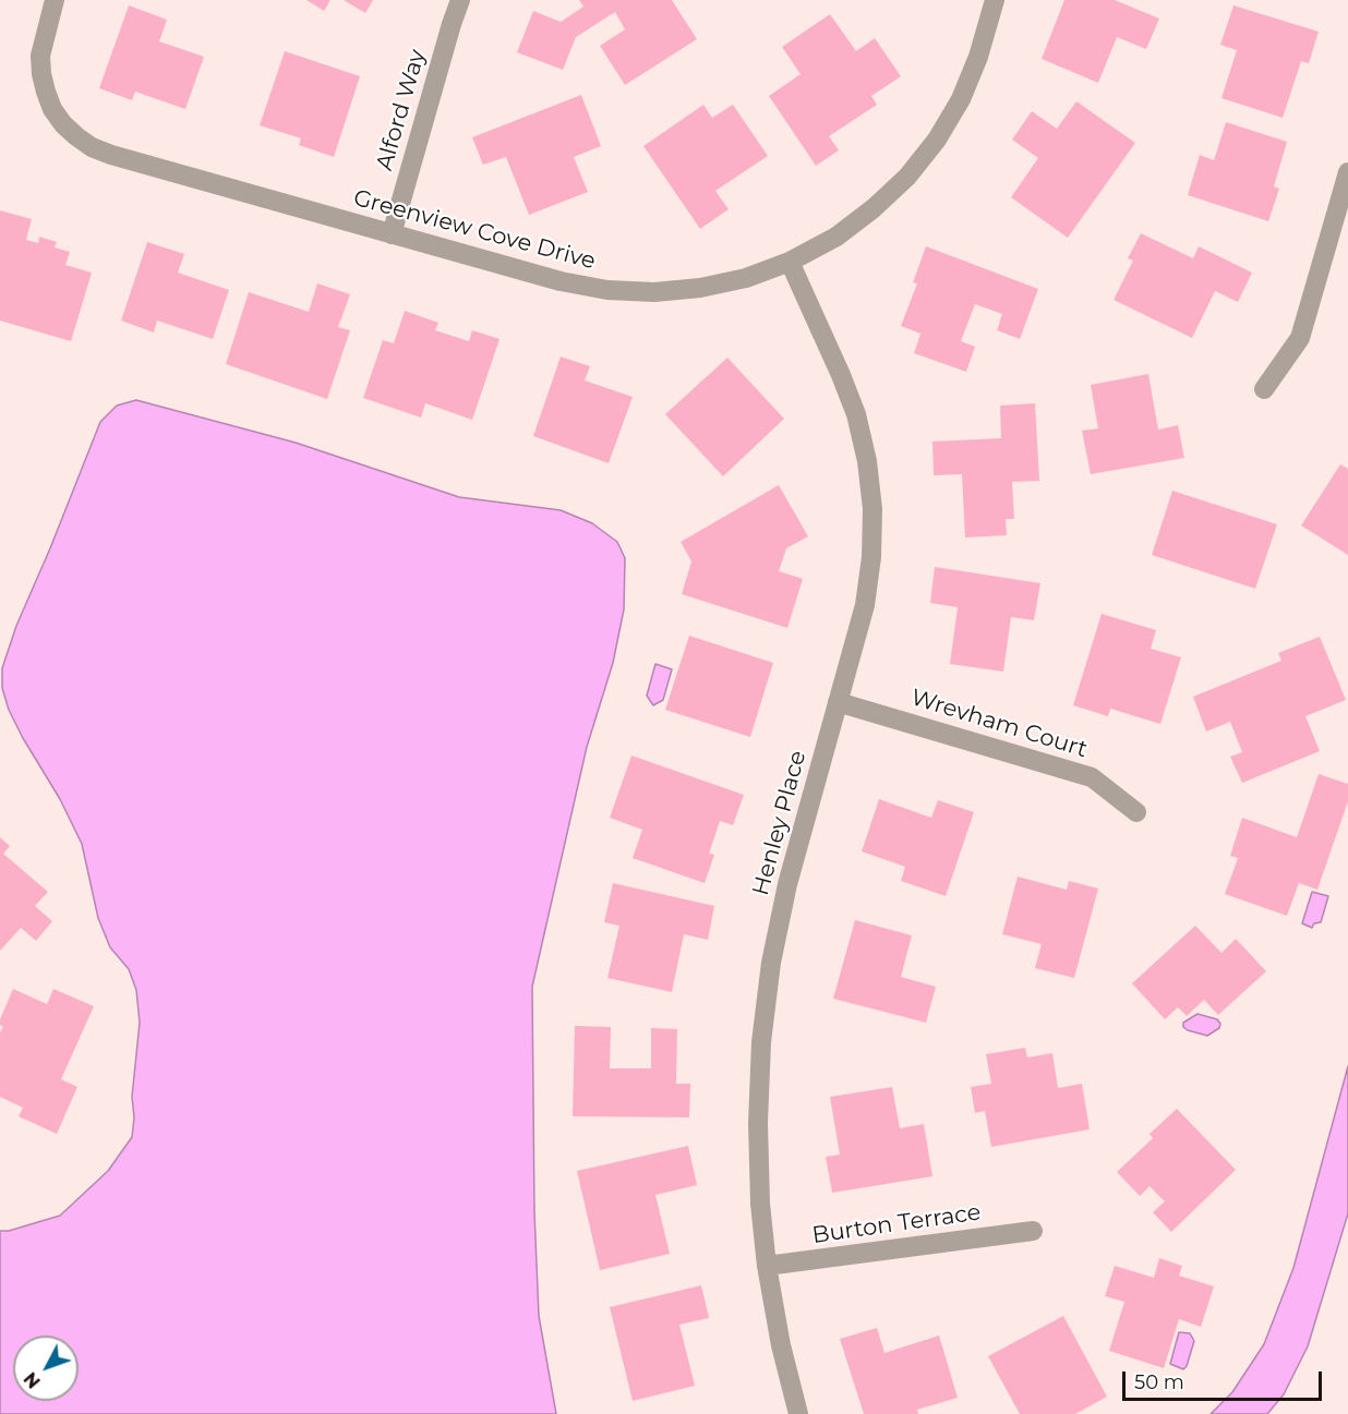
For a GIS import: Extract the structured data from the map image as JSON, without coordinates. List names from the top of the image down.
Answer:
{
  "streets": {
    "street": [
      "Alford Way",
      "Greenview Cove Drive",
      "Wrevham Court",
      "Henley Place",
      "Burton Terrace"
    ]
  },
  "crossings": [
    ["Alford Way", "Greenview Cove Drive"],
    ["Greenview Cove Drive", "Henley Place"],
    ["Wrevham Court", "Henley Place"],
    ["Henley Place", "Burton Terrace"]
  ],
  "scale_bar": "50 m",
  "north": "bottom left"
}
